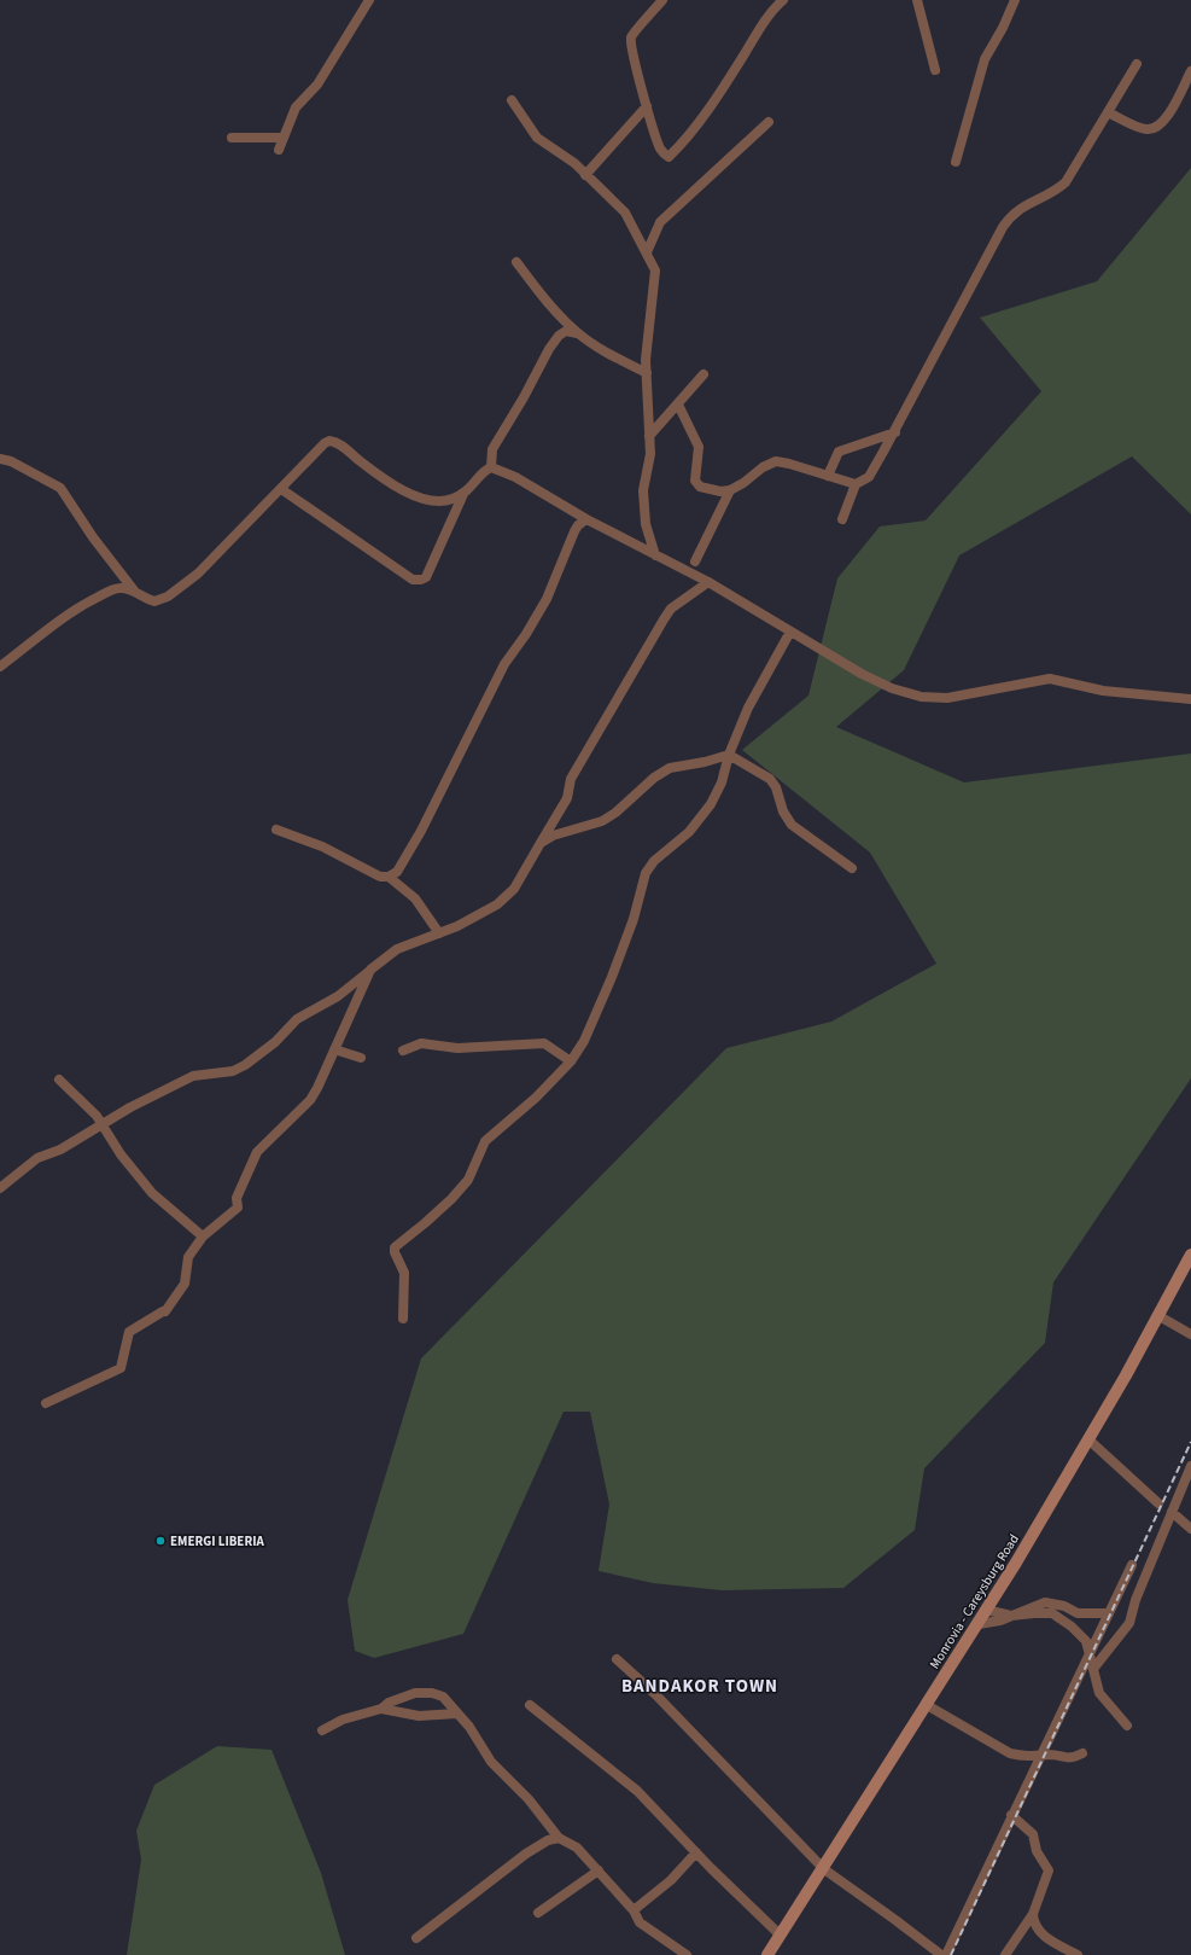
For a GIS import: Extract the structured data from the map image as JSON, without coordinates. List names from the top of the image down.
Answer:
{
  "streets": {
    "main road": ["Monrovia - Careysburg Road"]
  },
  "districts": ["BANDAKOR TOWN"],
  "places": ["EMERGI LIBERIA"]
}
